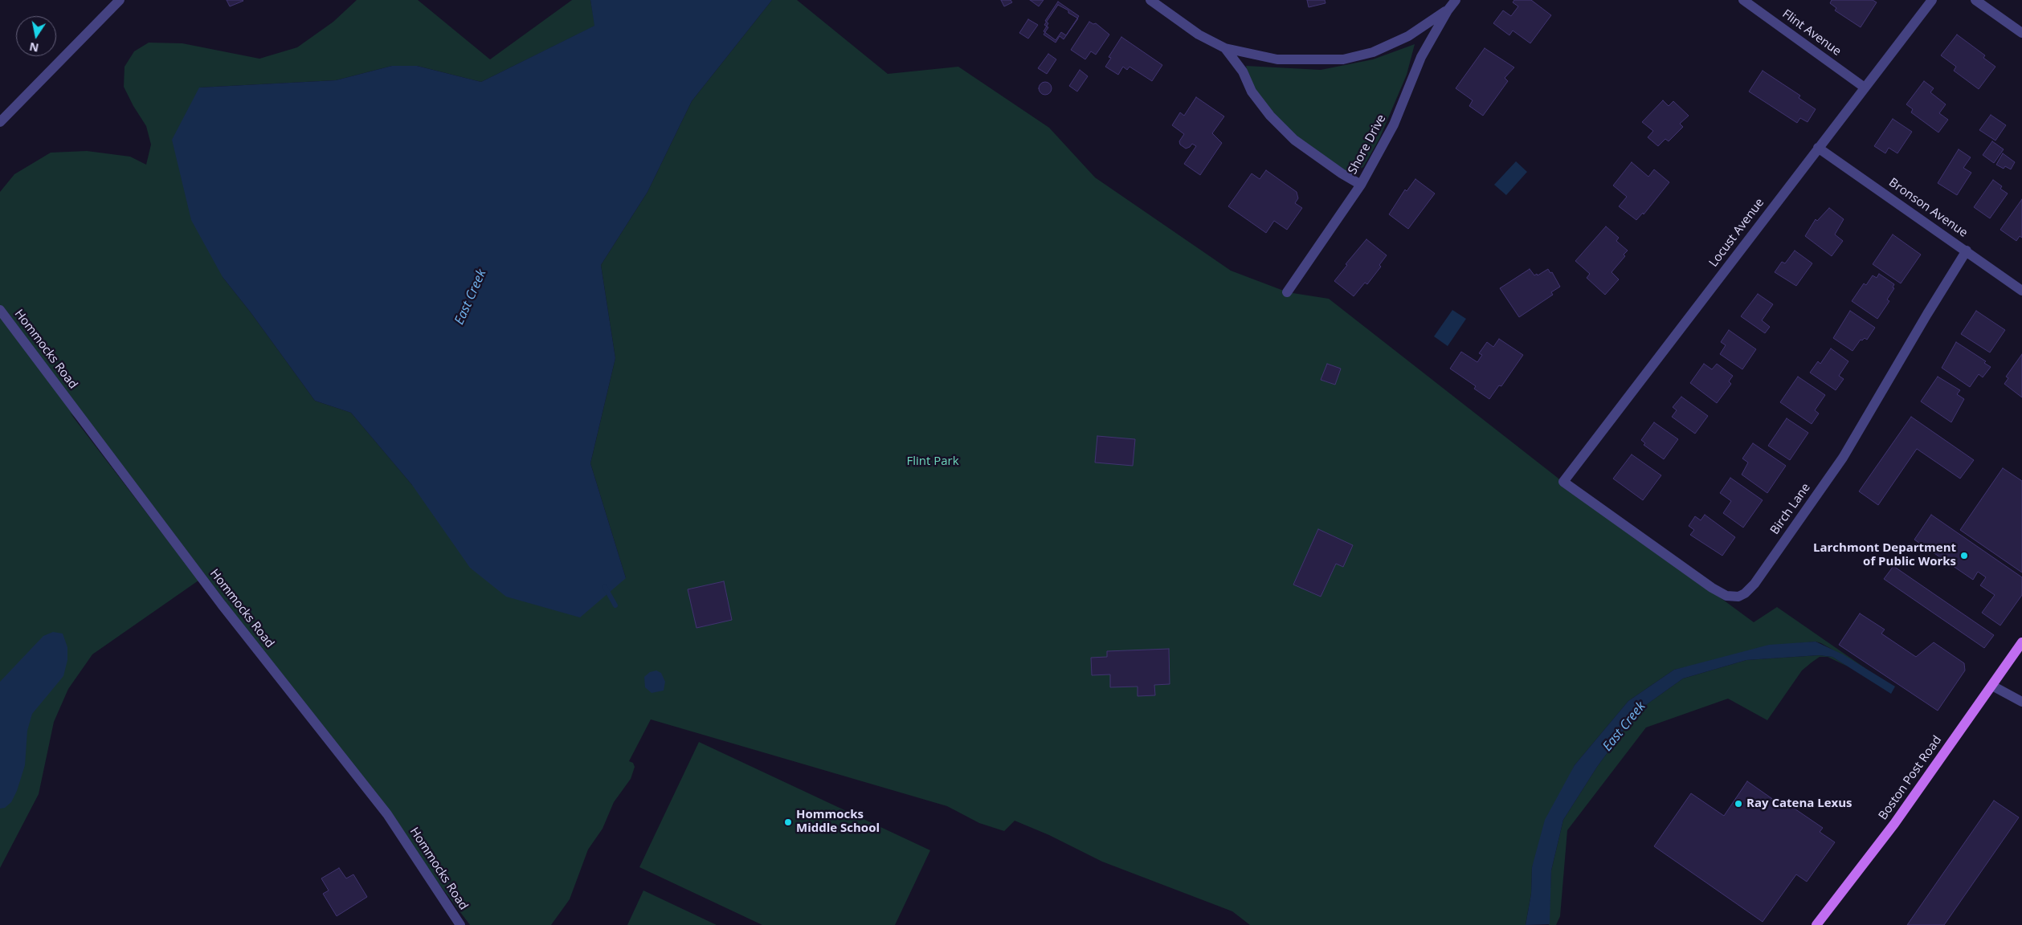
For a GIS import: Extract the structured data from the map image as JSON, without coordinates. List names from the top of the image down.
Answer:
{
  "streets": {
    "main road": ["Boston Post Road"],
    "street": [
      "Flint Avenue",
      "Shore Drive",
      "Bronson Avenue",
      "Locust Avenue",
      "Hommocks Road",
      "Birch Lane"
    ]
  },
  "crossings": [
    ["Flint Avenue", "Locust Avenue"],
    ["Bronson Avenue", "Locust Avenue"],
    ["Bronson Avenue", "Birch Lane"],
    ["Locust Avenue", "Birch Lane"]
  ],
  "water": ["East Creek"],
  "parks": ["Flint Park"],
  "places": ["Larchmont Department of Public Works", "Ray Catena Lexus", "Hommocks Middle School"],
  "north": "bottom"
}
